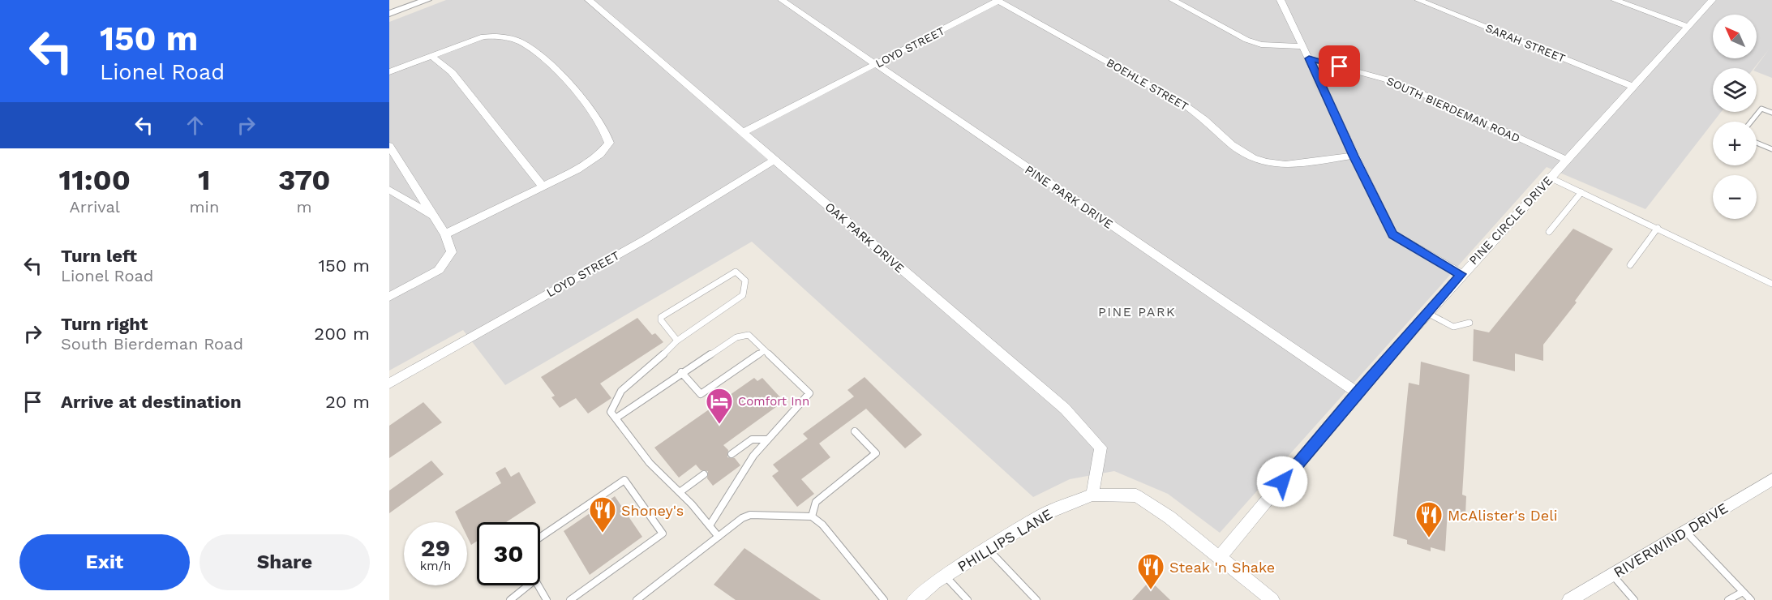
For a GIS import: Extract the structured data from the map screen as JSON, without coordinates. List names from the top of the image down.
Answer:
{
  "streets": {
    "street": [
      "SARAH STREET",
      "LOYD STREET",
      "BOEHLE STREET",
      "SOUTH BIERDEMAN ROAD",
      "PINE PARK DRIVE",
      "PINE CIRCLE DRIVE",
      "OAK PARK DRIVE",
      "PHILLIPS LANE",
      "RIVERWIND DRIVE"
    ]
  },
  "crossings": [
    ["SARAH STREET", "PINE CIRCLE DRIVE"],
    ["LOYD STREET", "BOEHLE STREET"],
    ["LOYD STREET", "PINE PARK DRIVE"],
    ["LOYD STREET", "OAK PARK DRIVE"],
    ["SOUTH BIERDEMAN ROAD", "PINE CIRCLE DRIVE"],
    ["PINE PARK DRIVE", "PINE CIRCLE DRIVE"],
    ["PINE CIRCLE DRIVE", "PHILLIPS LANE"],
    ["OAK PARK DRIVE", "PHILLIPS LANE"]
  ],
  "districts": ["PINE PARK"],
  "places": {
    "hotel": ["Comfort Inn"],
    "restaurant": ["Shoney's", "McAlister's Deli", "Steak 'n Shake"]
  },
  "north": "top left",
  "page": {
    "turn": ["150 m", "Lionel Road"],
    "map_buttons": ["+", "−"],
    "eta": [
      "11:00",
      "Arrival",
      "1",
      "min",
      "370",
      "m"
    ],
    "list": [
      {
        "name": "Turn left",
        "note": "Lionel Road",
        "value": "150 m"
      },
      {
        "name": "Turn right",
        "note": "South Bierdeman Road",
        "value": "200 m"
      },
      {
        "name": "Arrive at destination",
        "value": "20 m"
      }
    ],
    "speed": "29 km/h",
    "limit": "30",
    "buttons": ["Exit", "Share"]
  }
}
